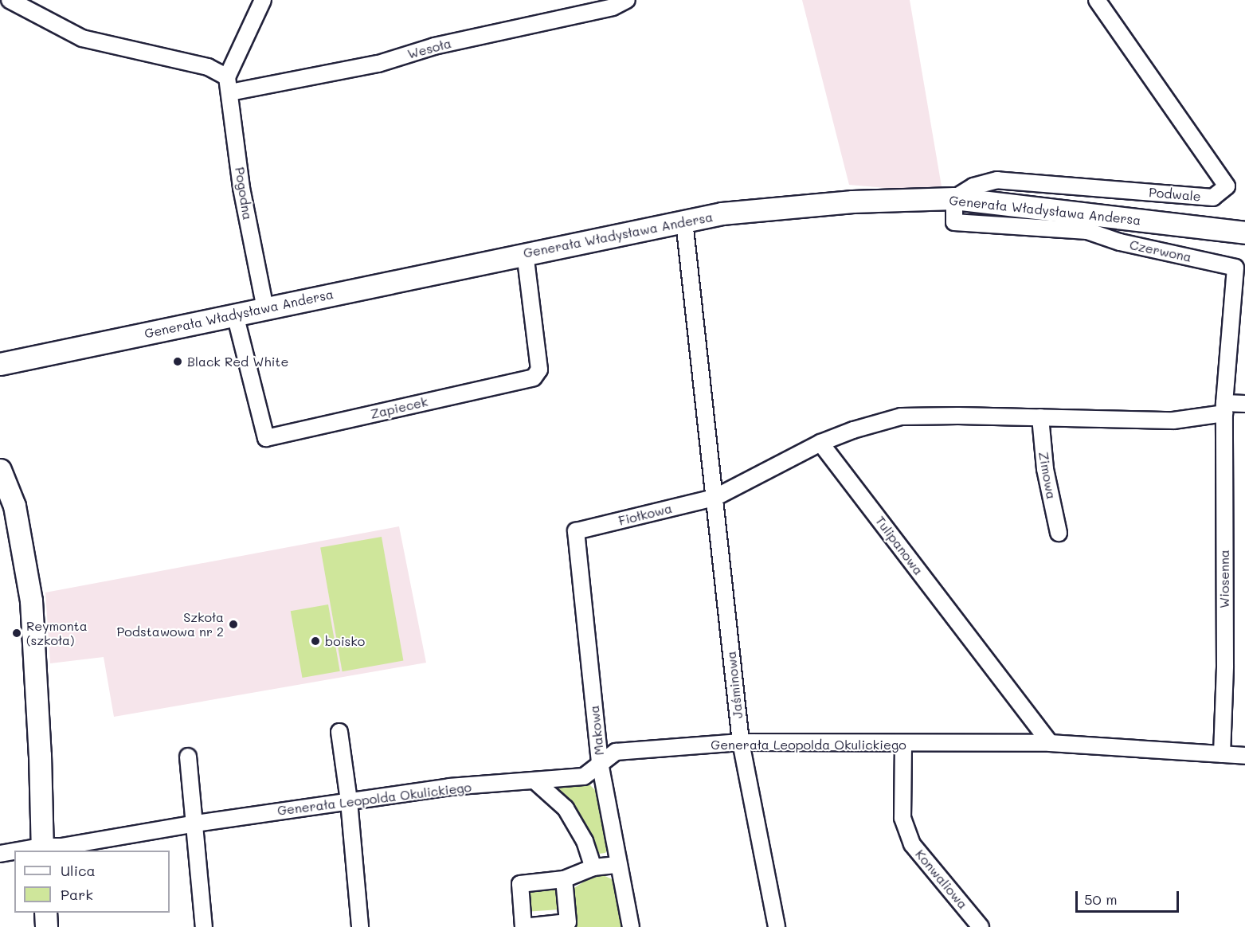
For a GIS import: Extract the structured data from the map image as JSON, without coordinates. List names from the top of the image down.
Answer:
{
  "streets": {
    "street": [
      "Wesoła",
      "Pogodna",
      "Podwale",
      "Generała Władysława Andersa",
      "Czerwona",
      "Zapiecek",
      "Zimowa",
      "Fiołkowa",
      "Tulipanowa",
      "Wiosenna",
      "Jaśminowa",
      "Makowa",
      "Generała Leopolda Okulickiego",
      "Konwaliowa"
    ]
  },
  "crossings": [
    ["Wesoła", "Pogodna"],
    ["Pogodna", "Generała Władysława Andersa"],
    ["Podwale", "Generała Władysława Andersa"],
    ["Podwale", "Czerwona"],
    ["Generała Władysława Andersa", "Czerwona"],
    ["Generała Władysława Andersa", "Zapiecek"],
    ["Generała Władysława Andersa", "Jaśminowa"],
    ["Czerwona", "Wiosenna"],
    ["Fiołkowa", "Jaśminowa"],
    ["Fiołkowa", "Makowa"],
    ["Tulipanowa", "Generała Leopolda Okulickiego"],
    ["Wiosenna", "Generała Leopolda Okulickiego"],
    ["Jaśminowa", "Generała Leopolda Okulickiego"],
    ["Makowa", "Generała Leopolda Okulickiego"],
    ["Generała Leopolda Okulickiego", "Konwaliowa"]
  ],
  "places": [
    "Black Red White",
    "Szkoła Podstawowa nr 2",
    "Reymonta (szkoła)",
    "boisko"
  ],
  "legend": ["Ulica", "Park"],
  "scale_bar": "50 m"
}
